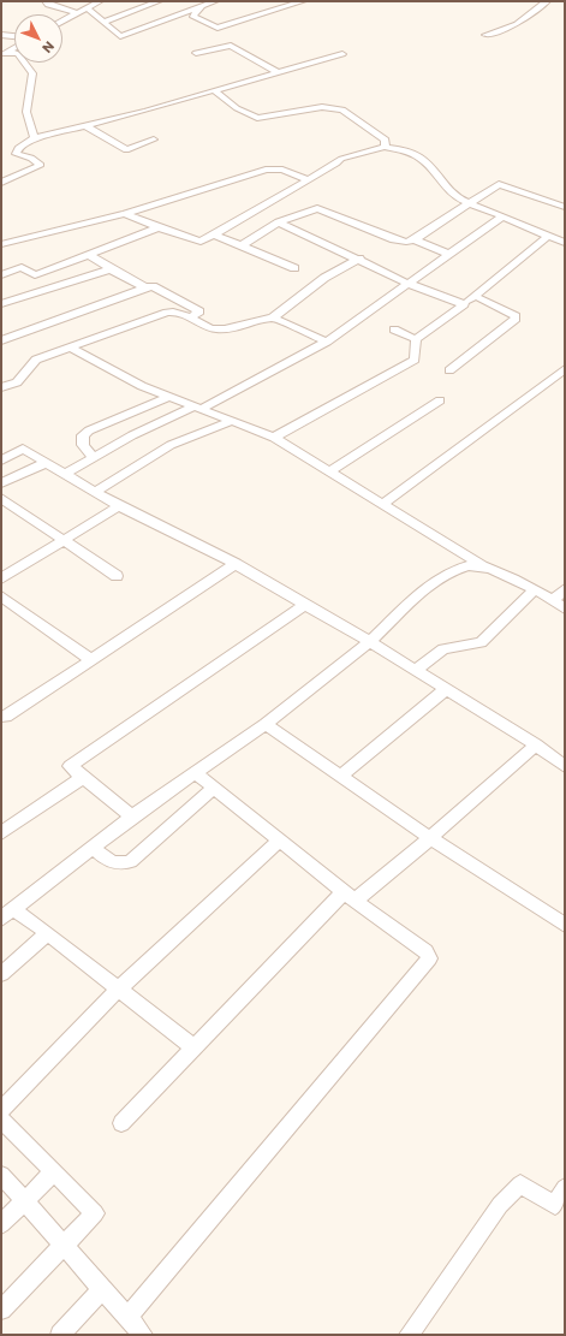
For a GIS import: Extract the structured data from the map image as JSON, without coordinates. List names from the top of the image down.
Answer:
{
  "north": "bottom right"
}
